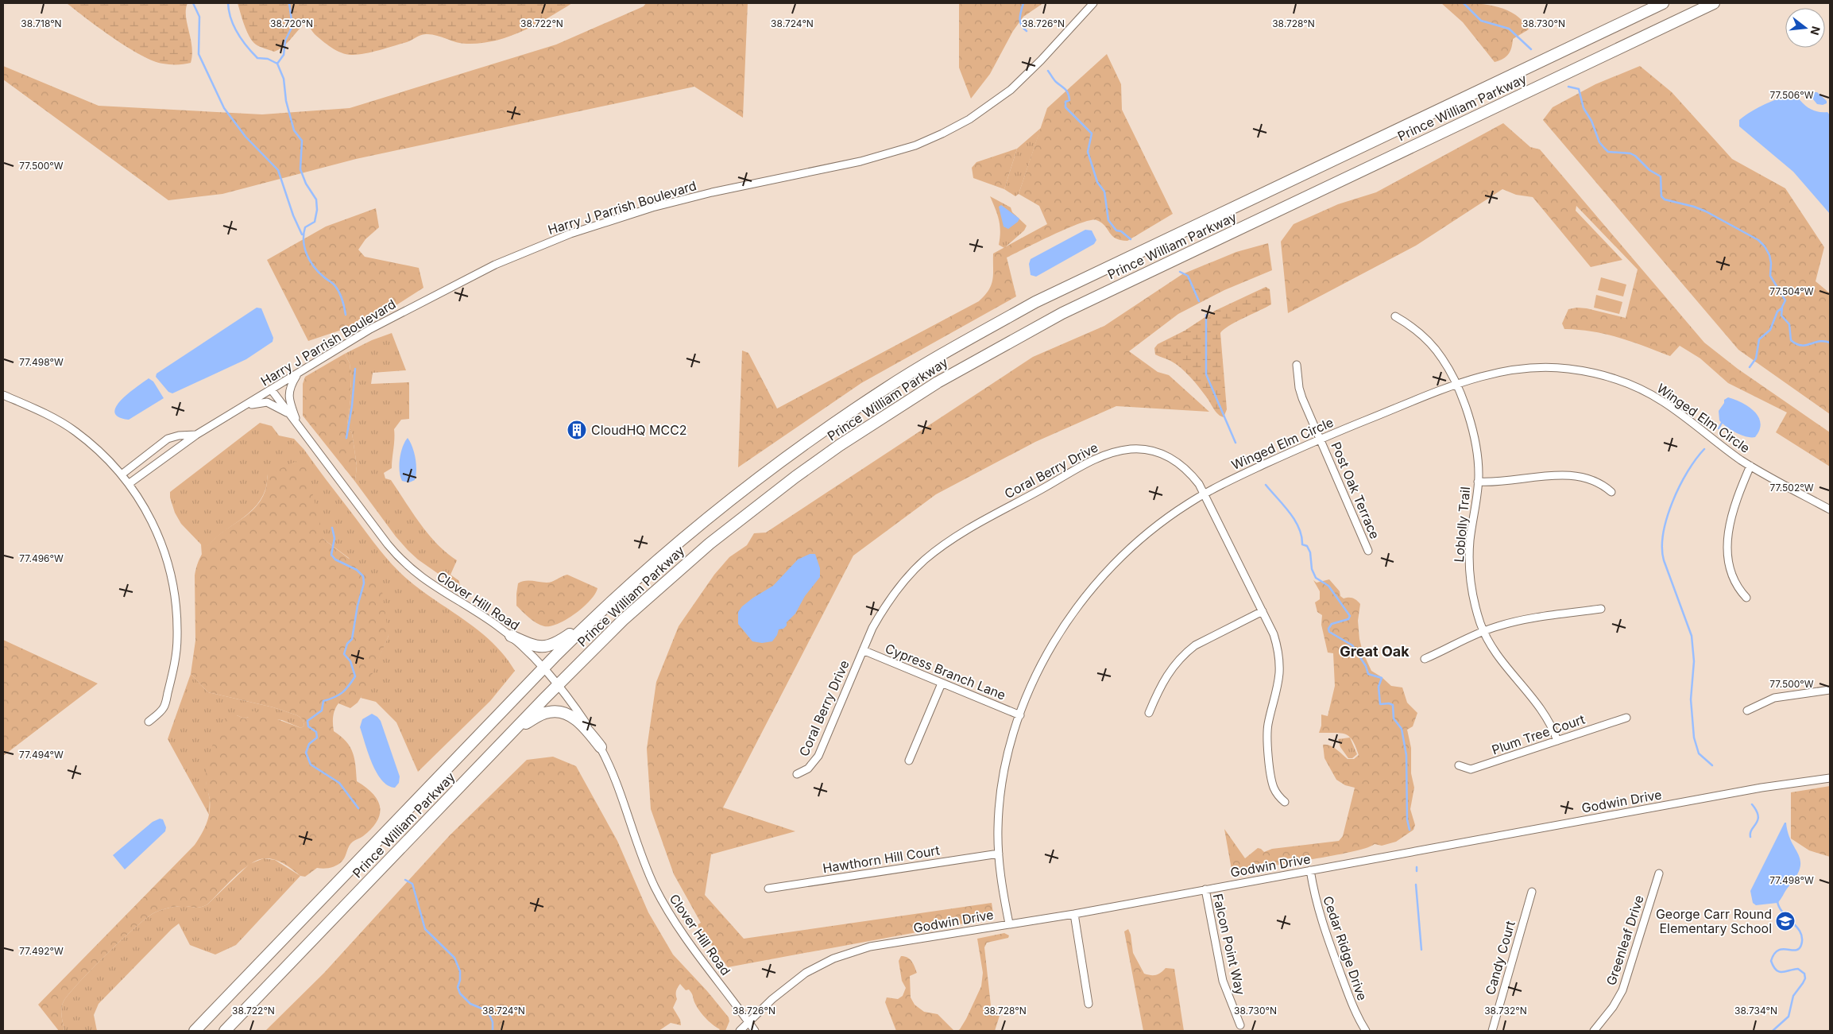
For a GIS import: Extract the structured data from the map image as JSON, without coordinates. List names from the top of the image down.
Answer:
{
  "streets": {
    "highway": ["Prince William Parkway"],
    "street": [
      "Harry J Parrish Boulevard",
      "Winged Elm Circle",
      "Coral Berry Drive",
      "Post Oak Terrace",
      "Loblolly Trail",
      "Clover Hill Road",
      "Cypress Branch Lane",
      "Plum Tree Court",
      "Godwin Drive",
      "Hawthorn Hill Court",
      "Greenleaf Drive",
      "Falcon Point Way",
      "Cedar Ridge Drive",
      "Candy Court"
    ]
  },
  "crossings": [
    ["Prince William Parkway", "Clover Hill Road"],
    ["Harry J Parrish Boulevard", "Clover Hill Road"],
    ["Winged Elm Circle", "Coral Berry Drive"],
    ["Winged Elm Circle", "Post Oak Terrace"],
    ["Winged Elm Circle", "Loblolly Trail"],
    ["Winged Elm Circle", "Cypress Branch Lane"],
    ["Winged Elm Circle", "Godwin Drive"],
    ["Winged Elm Circle", "Hawthorn Hill Court"],
    ["Coral Berry Drive", "Cypress Branch Lane"],
    ["Loblolly Trail", "Plum Tree Court"],
    ["Clover Hill Road", "Godwin Drive"],
    ["Godwin Drive", "Falcon Point Way"],
    ["Godwin Drive", "Cedar Ridge Drive"]
  ],
  "districts": ["Great Oak"],
  "places": {
    "building": ["CloudHQ MCC2"],
    "school or university": ["George Carr Round Elementary School"]
  },
  "north": "right",
  "coordinates": [
    "38.718°N",
    "38.720°N",
    "38.722°N",
    "38.724°N",
    "38.726°N",
    "38.728°N",
    "38.730°N",
    "77.506°W",
    "77.500°W",
    "77.504°W",
    "77.498°W",
    "77.502°W",
    "77.496°W",
    "77.494°W",
    "77.492°W",
    "38.732°N",
    "38.734°N"
  ]
}
